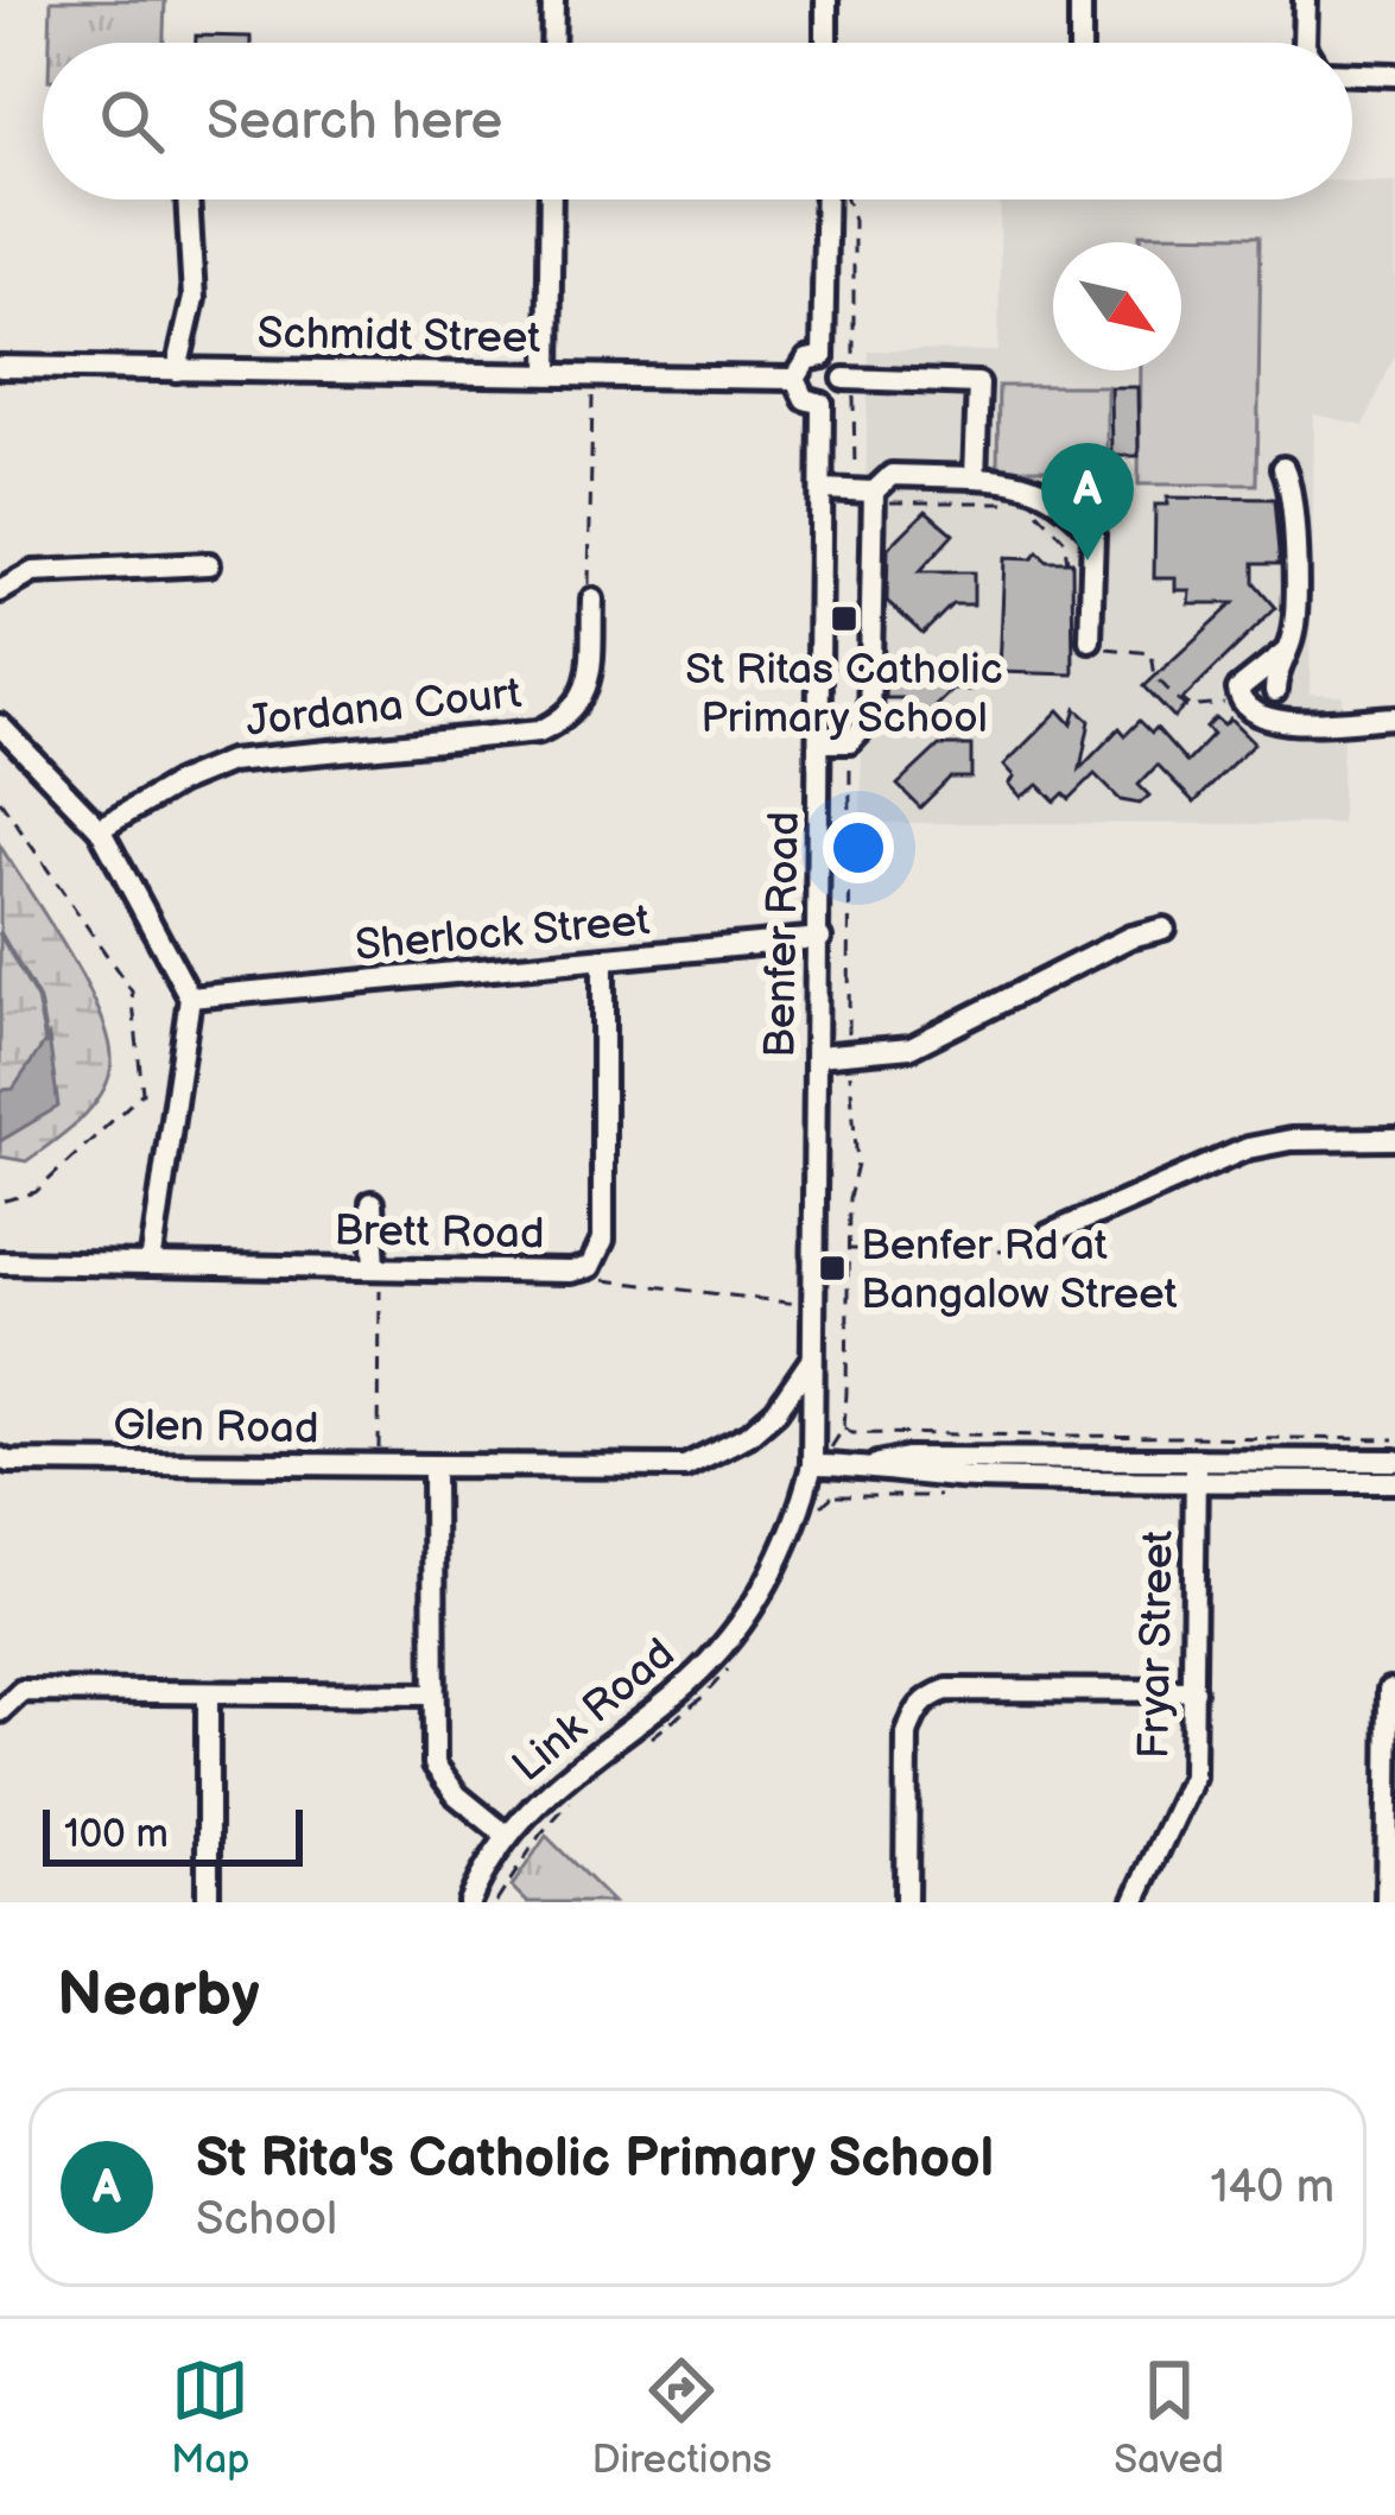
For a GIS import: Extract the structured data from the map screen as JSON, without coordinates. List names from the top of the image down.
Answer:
{
  "streets": {
    "street": [
      "Schmidt Street",
      "Jordana Court",
      "Sherlock Street",
      "Benfer Road",
      "Brett Road",
      "Glen Road",
      "Fryar Street",
      "Link Road"
    ]
  },
  "crossings": [
    ["Schmidt Street", "Benfer Road"],
    ["Sherlock Street", "Benfer Road"],
    ["Sherlock Street", "Brett Road"],
    ["Benfer Road", "Glen Road"],
    ["Benfer Road", "Link Road"]
  ],
  "places": {
    "transit": ["St Ritas Catholic Primary School", "Benfer Rd at Bangalow Street"]
  },
  "scale_bar": "100 m",
  "north": "bottom right",
  "page": {
    "search": "Search here",
    "pins": "A",
    "scale": "100 m",
    "heading": "Nearby",
    "list": [
      {
        "mark": "A",
        "name": "St Rita's Catholic Primary School",
        "note": "School",
        "value": "140 m"
      }
    ],
    "nav": ["Map", "Directions", "Saved"]
  }
}
